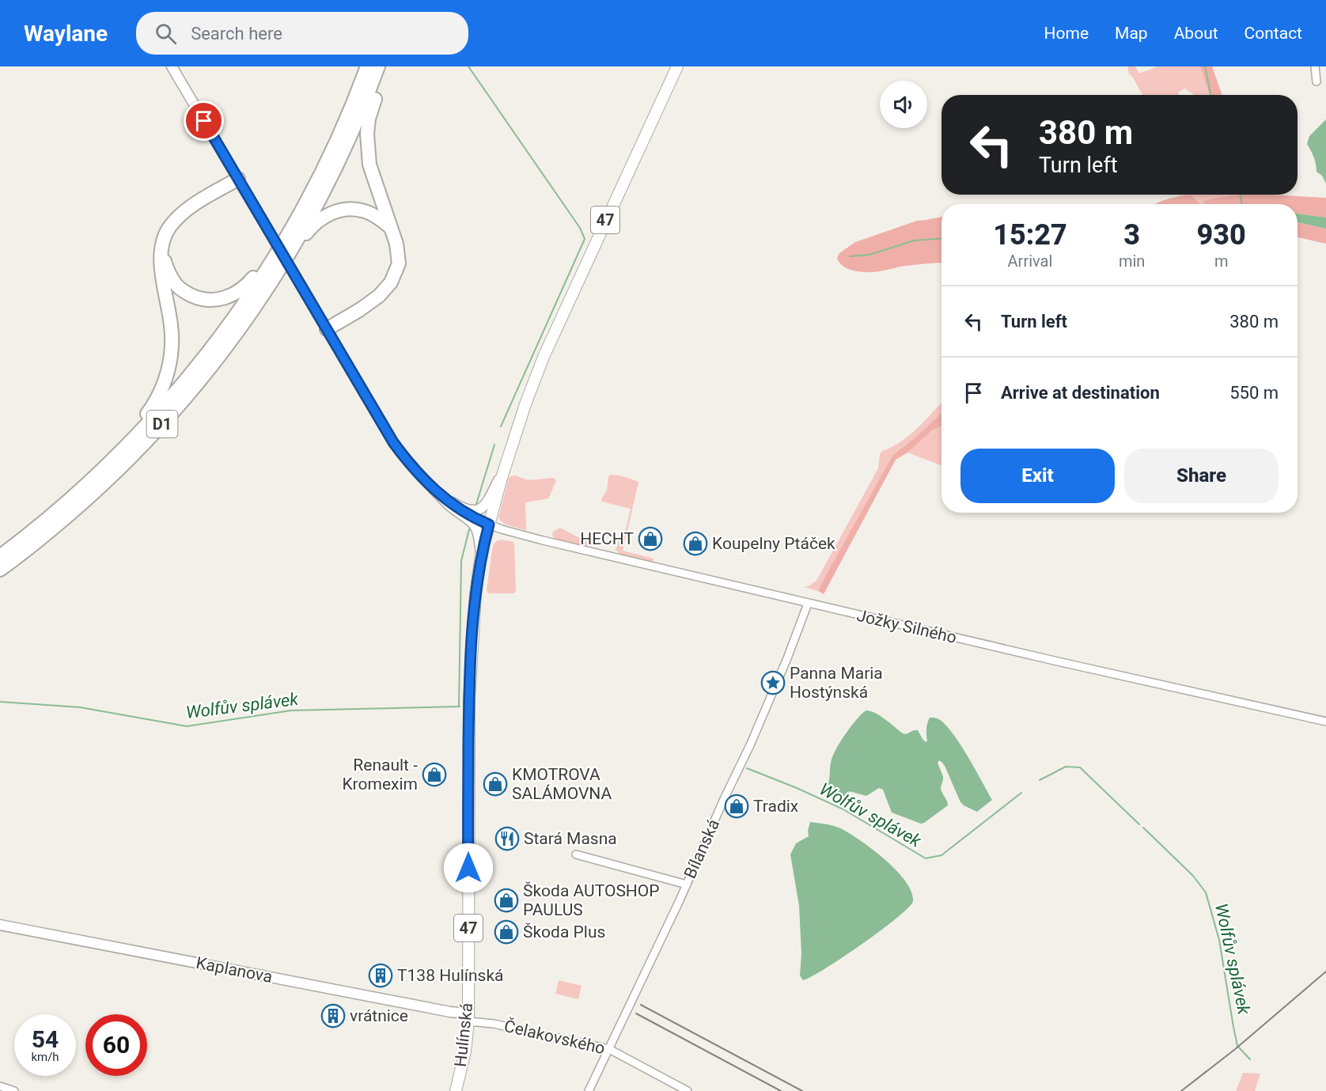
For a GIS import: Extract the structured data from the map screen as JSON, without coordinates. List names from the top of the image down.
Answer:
{
  "streets": {
    "highway": ["D1"],
    "main road": ["47", "Hulínská"],
    "street": [
      "Jožky Silného",
      "Bílanská",
      "Kaplanova",
      "Čelakovského"
    ]
  },
  "crossings": [
    ["47", "Jožky Silného"],
    ["47", "Hulínská"],
    ["Jožky Silného", "Bílanská"],
    ["Jožky Silného", "Hulínská"],
    ["Bílanská", "Čelakovského"],
    ["Kaplanova", "Hulínská"],
    ["Kaplanova", "Čelakovského"],
    ["Hulínská", "Čelakovského"]
  ],
  "water": ["Wolfův splávek"],
  "places": {
    "shop": [
      "HECHT",
      "Koupelny Ptáček",
      "Renault - Kromexim",
      "KMOTROVA SALÁMOVNA",
      "Tradix",
      "Škoda AUTOSHOP PAULUS",
      "Škoda Plus"
    ],
    "place": ["Panna Maria Hostýnská"],
    "restaurant": ["Stará Masna"],
    "building": ["T138 Hulínská", "vrátnice"]
  },
  "page": {
    "header": "Waylane",
    "search": "Search here",
    "nav": [
      "Home",
      "Map",
      "About",
      "Contact"
    ],
    "turn": ["380 m", "Turn left"],
    "eta": [
      "15:27",
      "Arrival",
      "3",
      "min",
      "930",
      "m"
    ],
    "list": [
      {
        "name": "Turn left",
        "value": "380 m"
      },
      {
        "name": "Arrive at destination",
        "value": "550 m"
      }
    ],
    "buttons": ["Exit", "Share"],
    "speed": "54 km/h",
    "limit": "60"
  }
}
